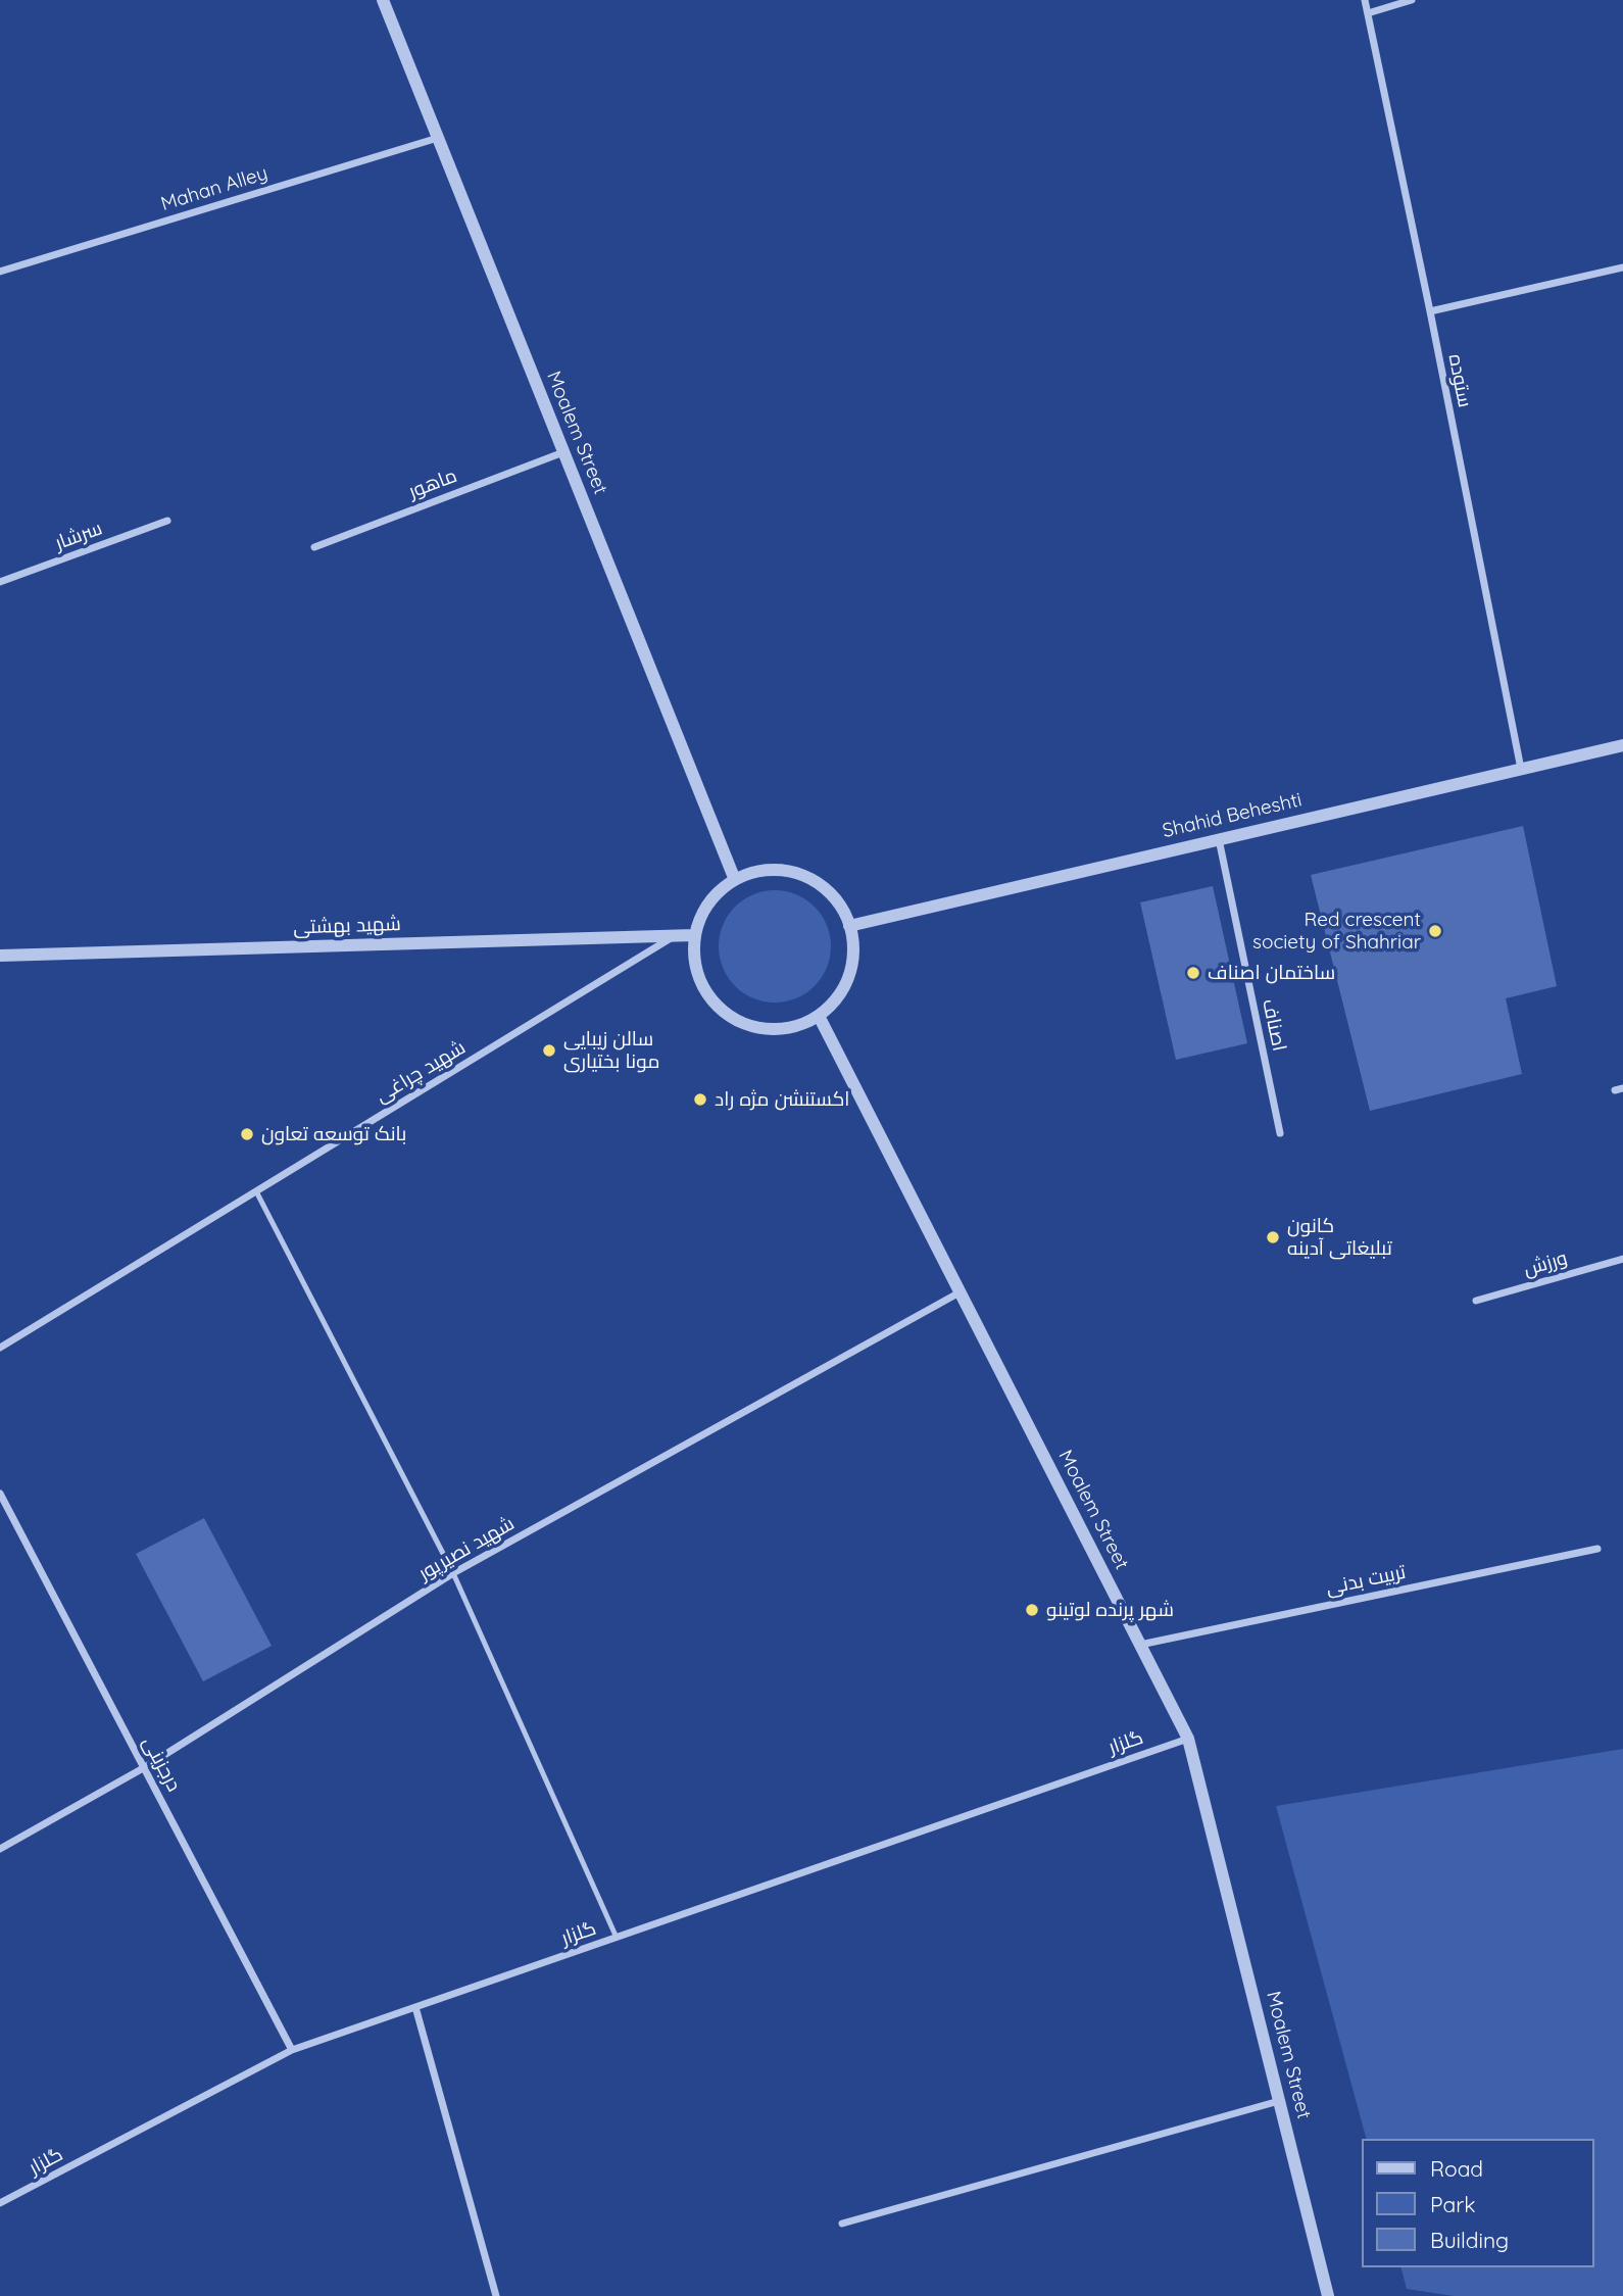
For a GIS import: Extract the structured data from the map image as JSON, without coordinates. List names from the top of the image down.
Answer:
{
  "streets": {
    "street": [
      "Mahan Alley",
      "ستوده",
      "Moalem Street",
      "ماهور",
      "سرشار",
      "Shahid Beheshti",
      "شهید بهشتی",
      "اصناف",
      "شهید چراغی",
      "ورزش",
      "شهید نصیرپور",
      "تربیت بدنی",
      "گلزار",
      "درجزینی"
    ]
  },
  "crossings": [
    ["Mahan Alley", "Moalem Street"],
    ["ستوده", "Shahid Beheshti"],
    ["Moalem Street", "ماهور"],
    ["Moalem Street", "Shahid Beheshti"],
    ["Moalem Street", "شهید بهشتی"],
    ["Moalem Street", "شهید نصیرپور"],
    ["Moalem Street", "تربیت بدنی"],
    ["Moalem Street", "گلزار"],
    ["Shahid Beheshti", "شهید بهشتی"],
    ["Shahid Beheshti", "اصناف"],
    ["شهید بهشتی", "شهید چراغی"],
    ["شهید نصیرپور", "درجزینی"],
    ["گلزار", "درجزینی"]
  ],
  "places": [
    "Red crescent society of Shahriar",
    "ساختمان اصناف",
    "سالن زیبایی مونا بختیاری",
    "اکستنشن مژه راد",
    "بانک توسعه تعاون",
    "کانون تبلیغاتی آدینه",
    "شهر پرنده لوتینو"
  ],
  "legend": ["Road", "Park", "Building"]
}
